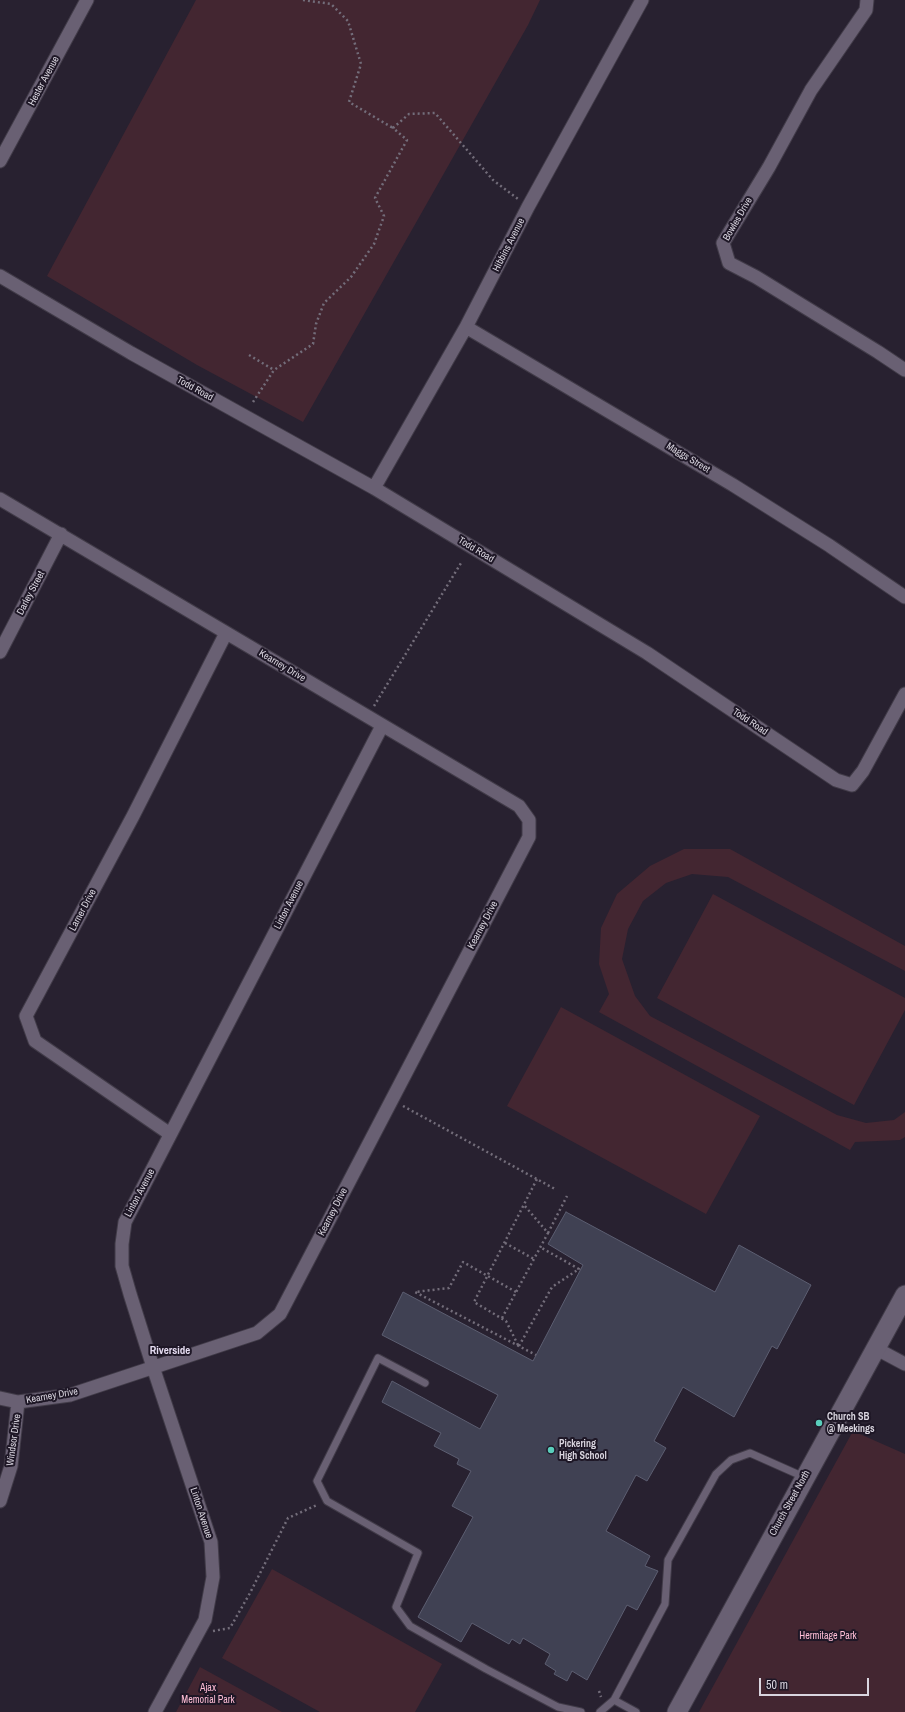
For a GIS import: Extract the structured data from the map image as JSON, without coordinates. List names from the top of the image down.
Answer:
{
  "streets": {
    "street": [
      "Hester Avenue",
      "Bowles Drive",
      "Hibbins Avenue",
      "Todd Road",
      "Maggs Street",
      "Darley Street",
      "Kearney Drive",
      "Linton Avenue",
      "Larner Drive",
      "Windsor Drive",
      "Church Street North"
    ]
  },
  "crossings": [
    ["Hibbins Avenue", "Todd Road"],
    ["Hibbins Avenue", "Maggs Street"],
    ["Darley Street", "Kearney Drive"],
    ["Kearney Drive", "Linton Avenue"],
    ["Kearney Drive", "Larner Drive"],
    ["Kearney Drive", "Windsor Drive"],
    ["Linton Avenue", "Larner Drive"]
  ],
  "districts": ["Riverside"],
  "parks": ["Hermitage Park", "Ajax Memorial Park"],
  "places": ["Church SB @ Meekings", "Pickering High School"],
  "scale_bar": "50 m"
}
